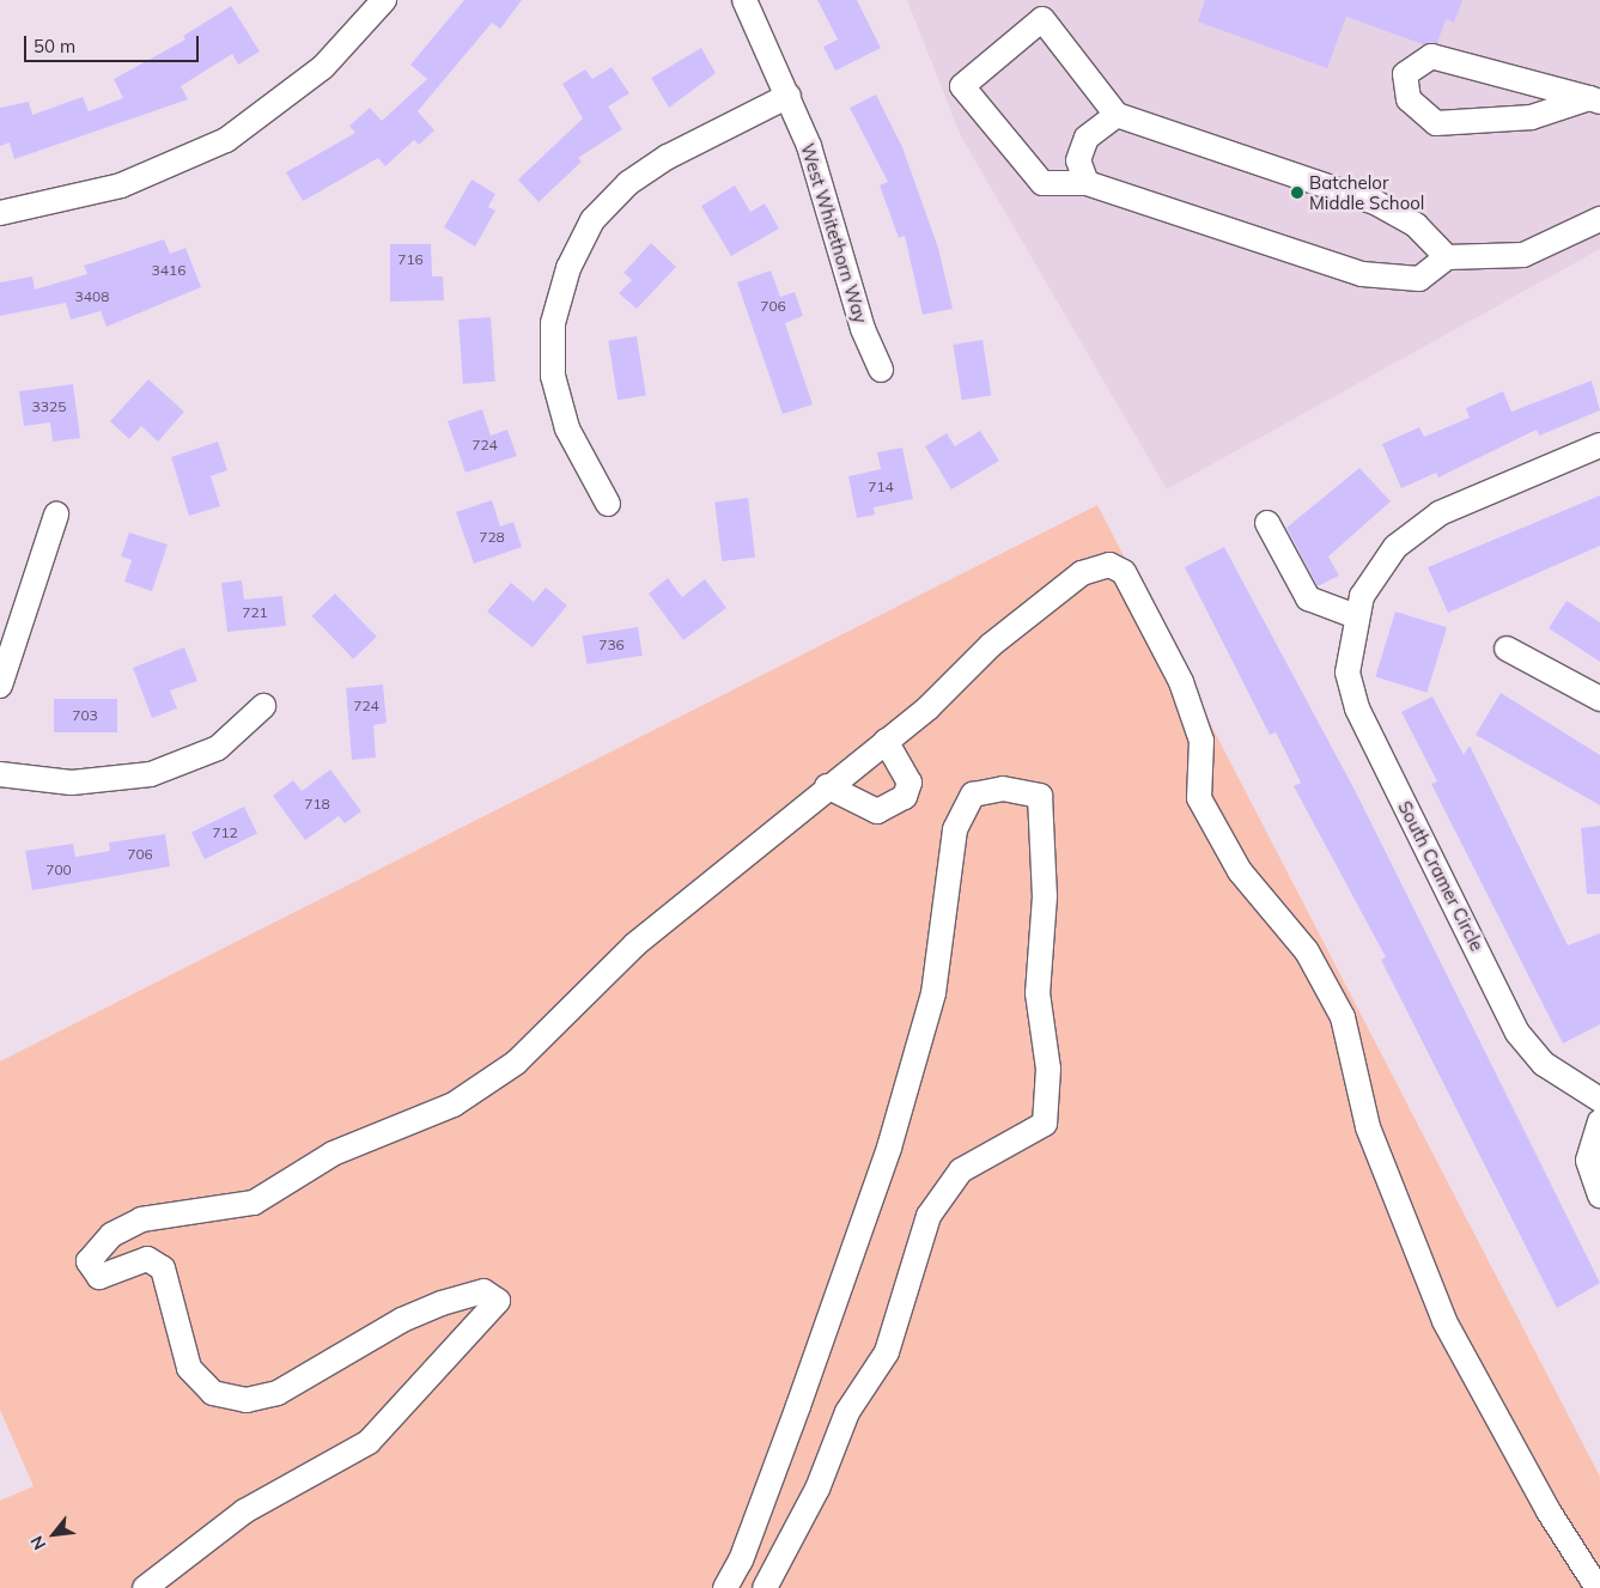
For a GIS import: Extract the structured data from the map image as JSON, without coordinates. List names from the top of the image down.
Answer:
{
  "streets": {
    "street": ["West Whitethorn Way", "South Cramer Circle"]
  },
  "places": ["Batchelor Middle School"],
  "house_numbers": [
    "716",
    "3416",
    "3408",
    "706",
    "3325",
    "724",
    "714",
    "728",
    "721",
    "736",
    "724",
    "703",
    "718",
    "712",
    "706",
    "700"
  ],
  "scale_bar": "50 m",
  "north": "bottom left"
}
